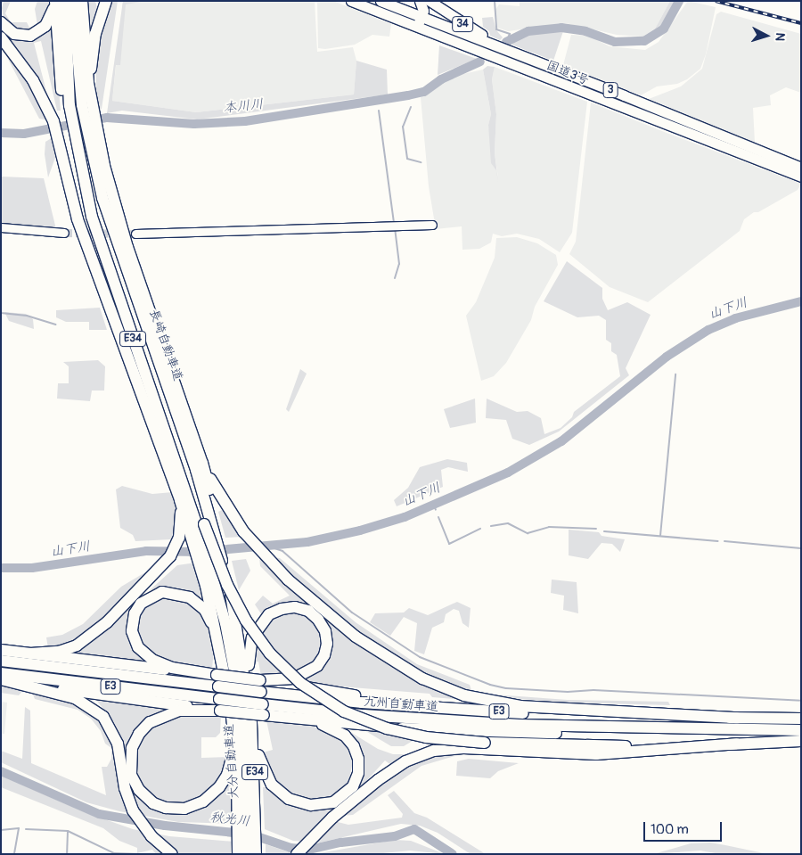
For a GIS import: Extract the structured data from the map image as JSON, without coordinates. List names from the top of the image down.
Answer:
{
  "streets": {
    "highway": [
      "34",
      "国道3号",
      "3",
      "E34",
      "長崎自動車道",
      "E3",
      "九州自動車道",
      "大分自動車道"
    ]
  },
  "crossings": [
    ["34", "国道3号"],
    ["E34", "長崎自動車道"],
    ["E34", "大分自動車道"]
  ],
  "water": ["本川川", "山下川", "秋光川"],
  "scale_bar": "100 m",
  "north": "right"
}
